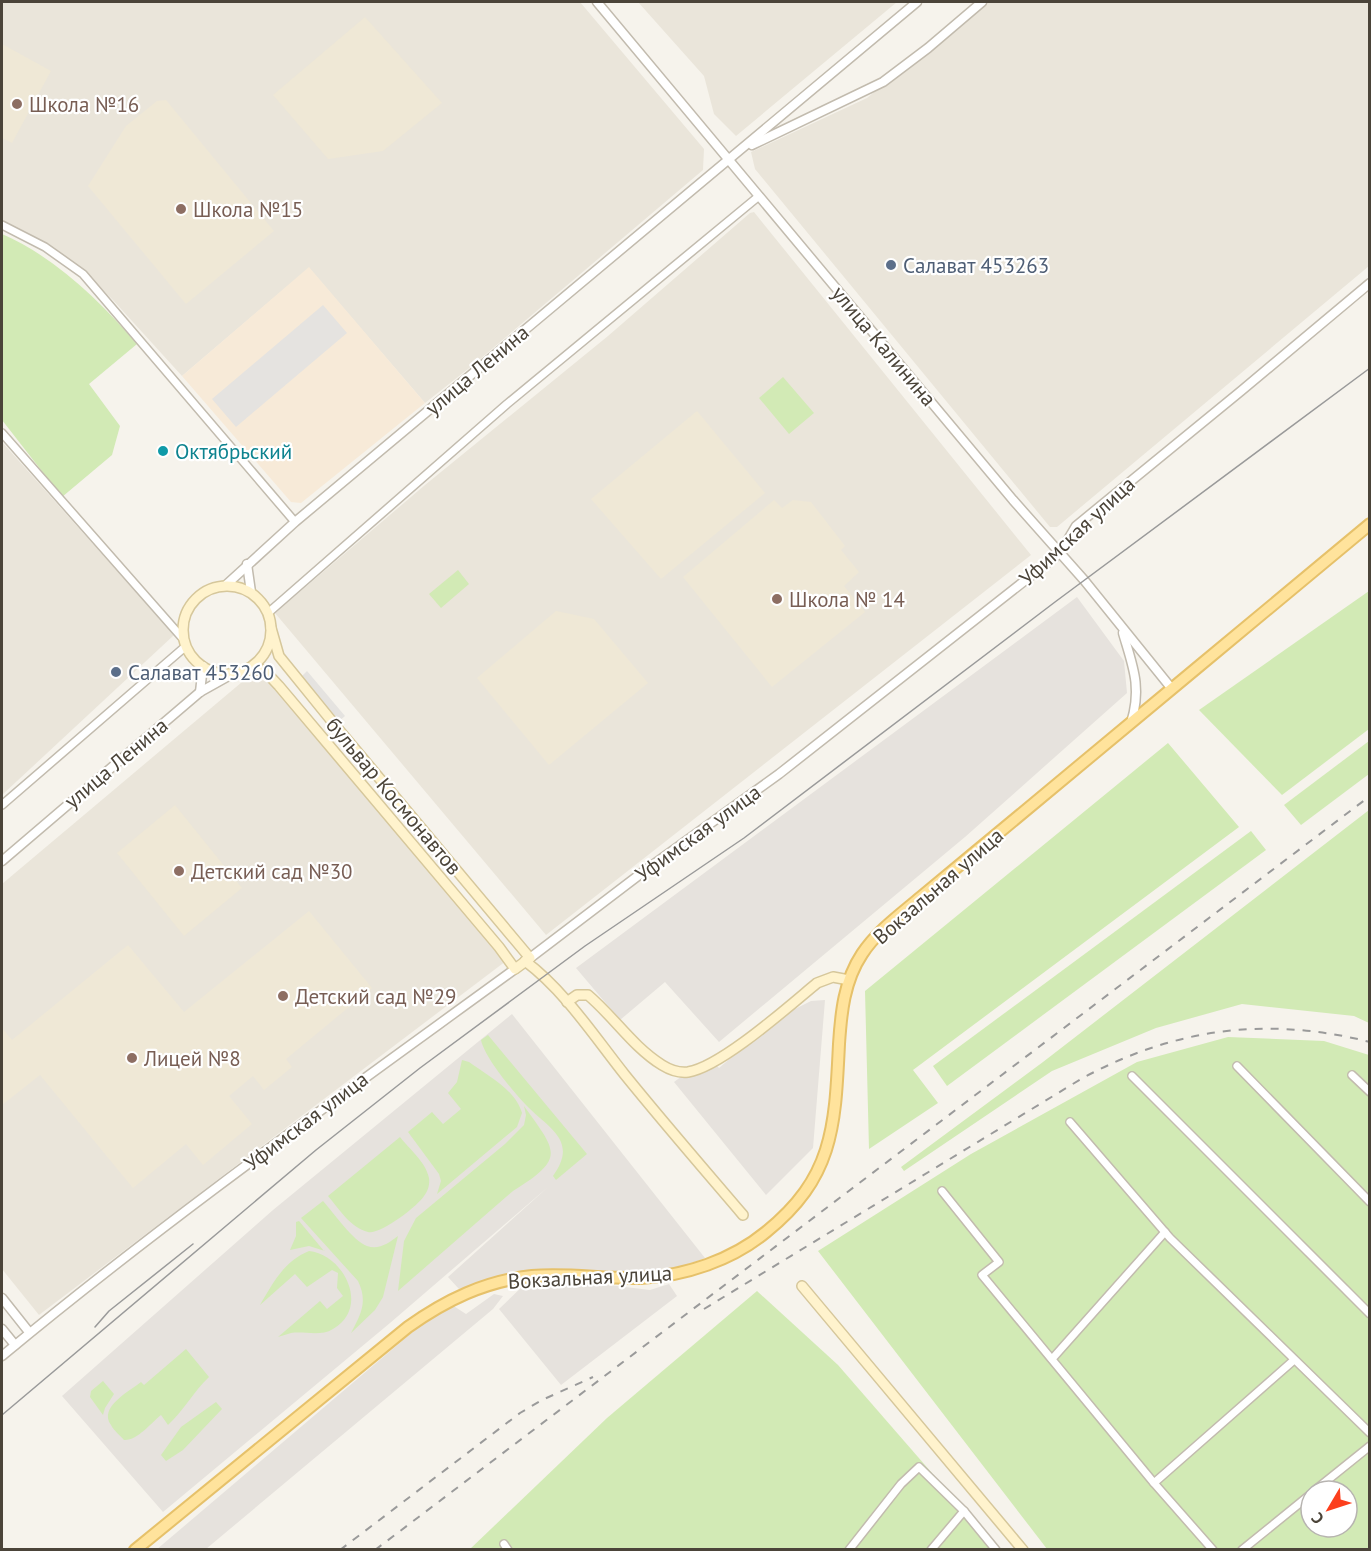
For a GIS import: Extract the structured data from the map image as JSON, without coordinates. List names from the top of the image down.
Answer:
{
  "streets": {
    "main road": [
      "улица Ленина",
      "Уфимская улица",
      "бульвар Космонавтов",
      "Вокзальная улица"
    ],
    "street": ["улица Калинина"]
  },
  "crossings": [
    ["улица Калинина", "улица Ленина"],
    ["улица Калинина", "Уфимская улица"],
    ["улица Калинина", "Вокзальная улица"],
    ["улица Ленина", "бульвар Космонавтов"],
    ["Уфимская улица", "бульвар Космонавтов"]
  ],
  "places": [
    "Школа №16",
    "Школа №15",
    "Салават 453263",
    "Октябрьский",
    "Школа № 14",
    "Салават 453260",
    "Детский сад №30",
    "Детский сад №29",
    "Лицей №8"
  ],
  "north": "bottom left"
}
